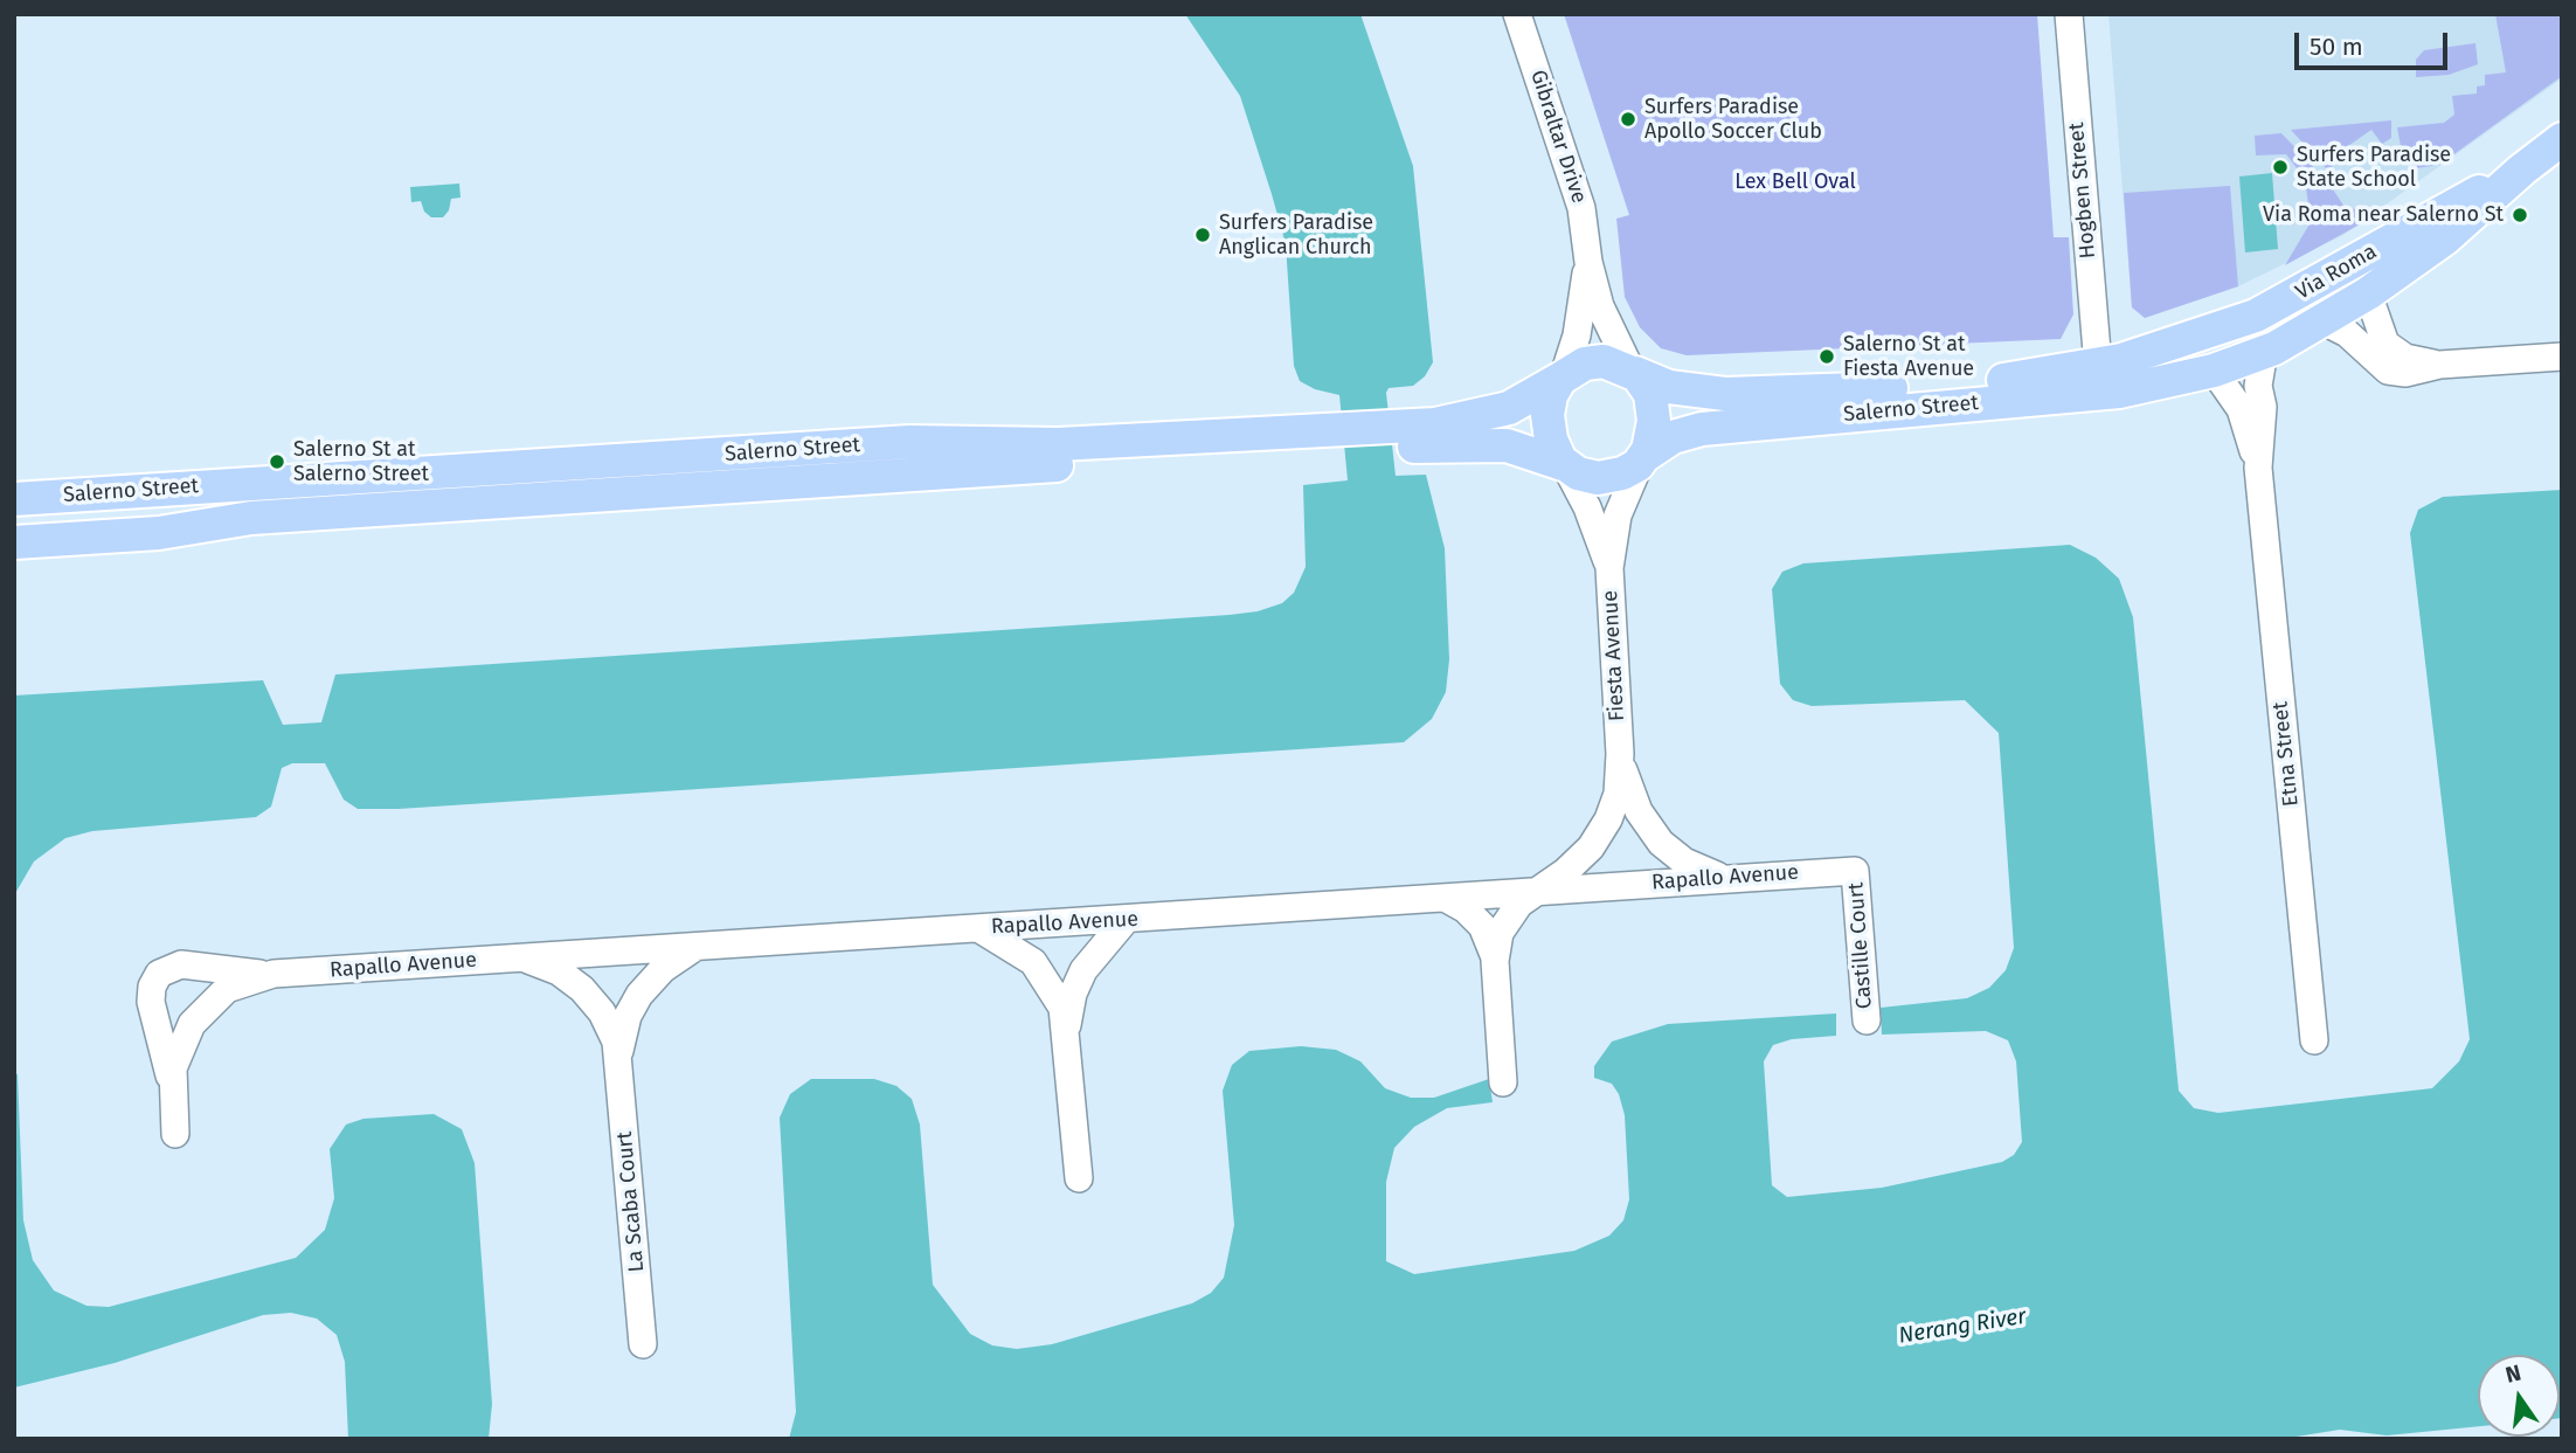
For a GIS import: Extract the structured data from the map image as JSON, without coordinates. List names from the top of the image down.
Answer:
{
  "streets": {
    "main road": ["Via Roma", "Salerno Street"],
    "street": [
      "Gibraltar Drive",
      "Hogben Street",
      "Fiesta Avenue",
      "Etna Street",
      "Rapallo Avenue",
      "Castille Court",
      "La Scaba Court"
    ]
  },
  "crossings": [
    ["Gibraltar Drive", "Salerno Street"],
    ["Gibraltar Drive", "Fiesta Avenue"],
    ["Hogben Street", "Salerno Street"],
    ["Via Roma", "Salerno Street"],
    ["Via Roma", "Etna Street"],
    ["Salerno Street", "Fiesta Avenue"],
    ["Fiesta Avenue", "Rapallo Avenue"],
    ["Rapallo Avenue", "Castille Court"],
    ["Rapallo Avenue", "La Scaba Court"]
  ],
  "water": ["Nerang River"],
  "parks": ["Lex Bell Oval"],
  "places": [
    "Surfers Paradise Apollo Soccer Club",
    "Surfers Paradise State School",
    "Via Roma near Salerno St",
    "Surfers Paradise Anglican Church",
    "Salerno St at Fiesta Avenue",
    "Salerno St at Salerno Street"
  ],
  "scale_bar": "50 m",
  "north": "top"
}
